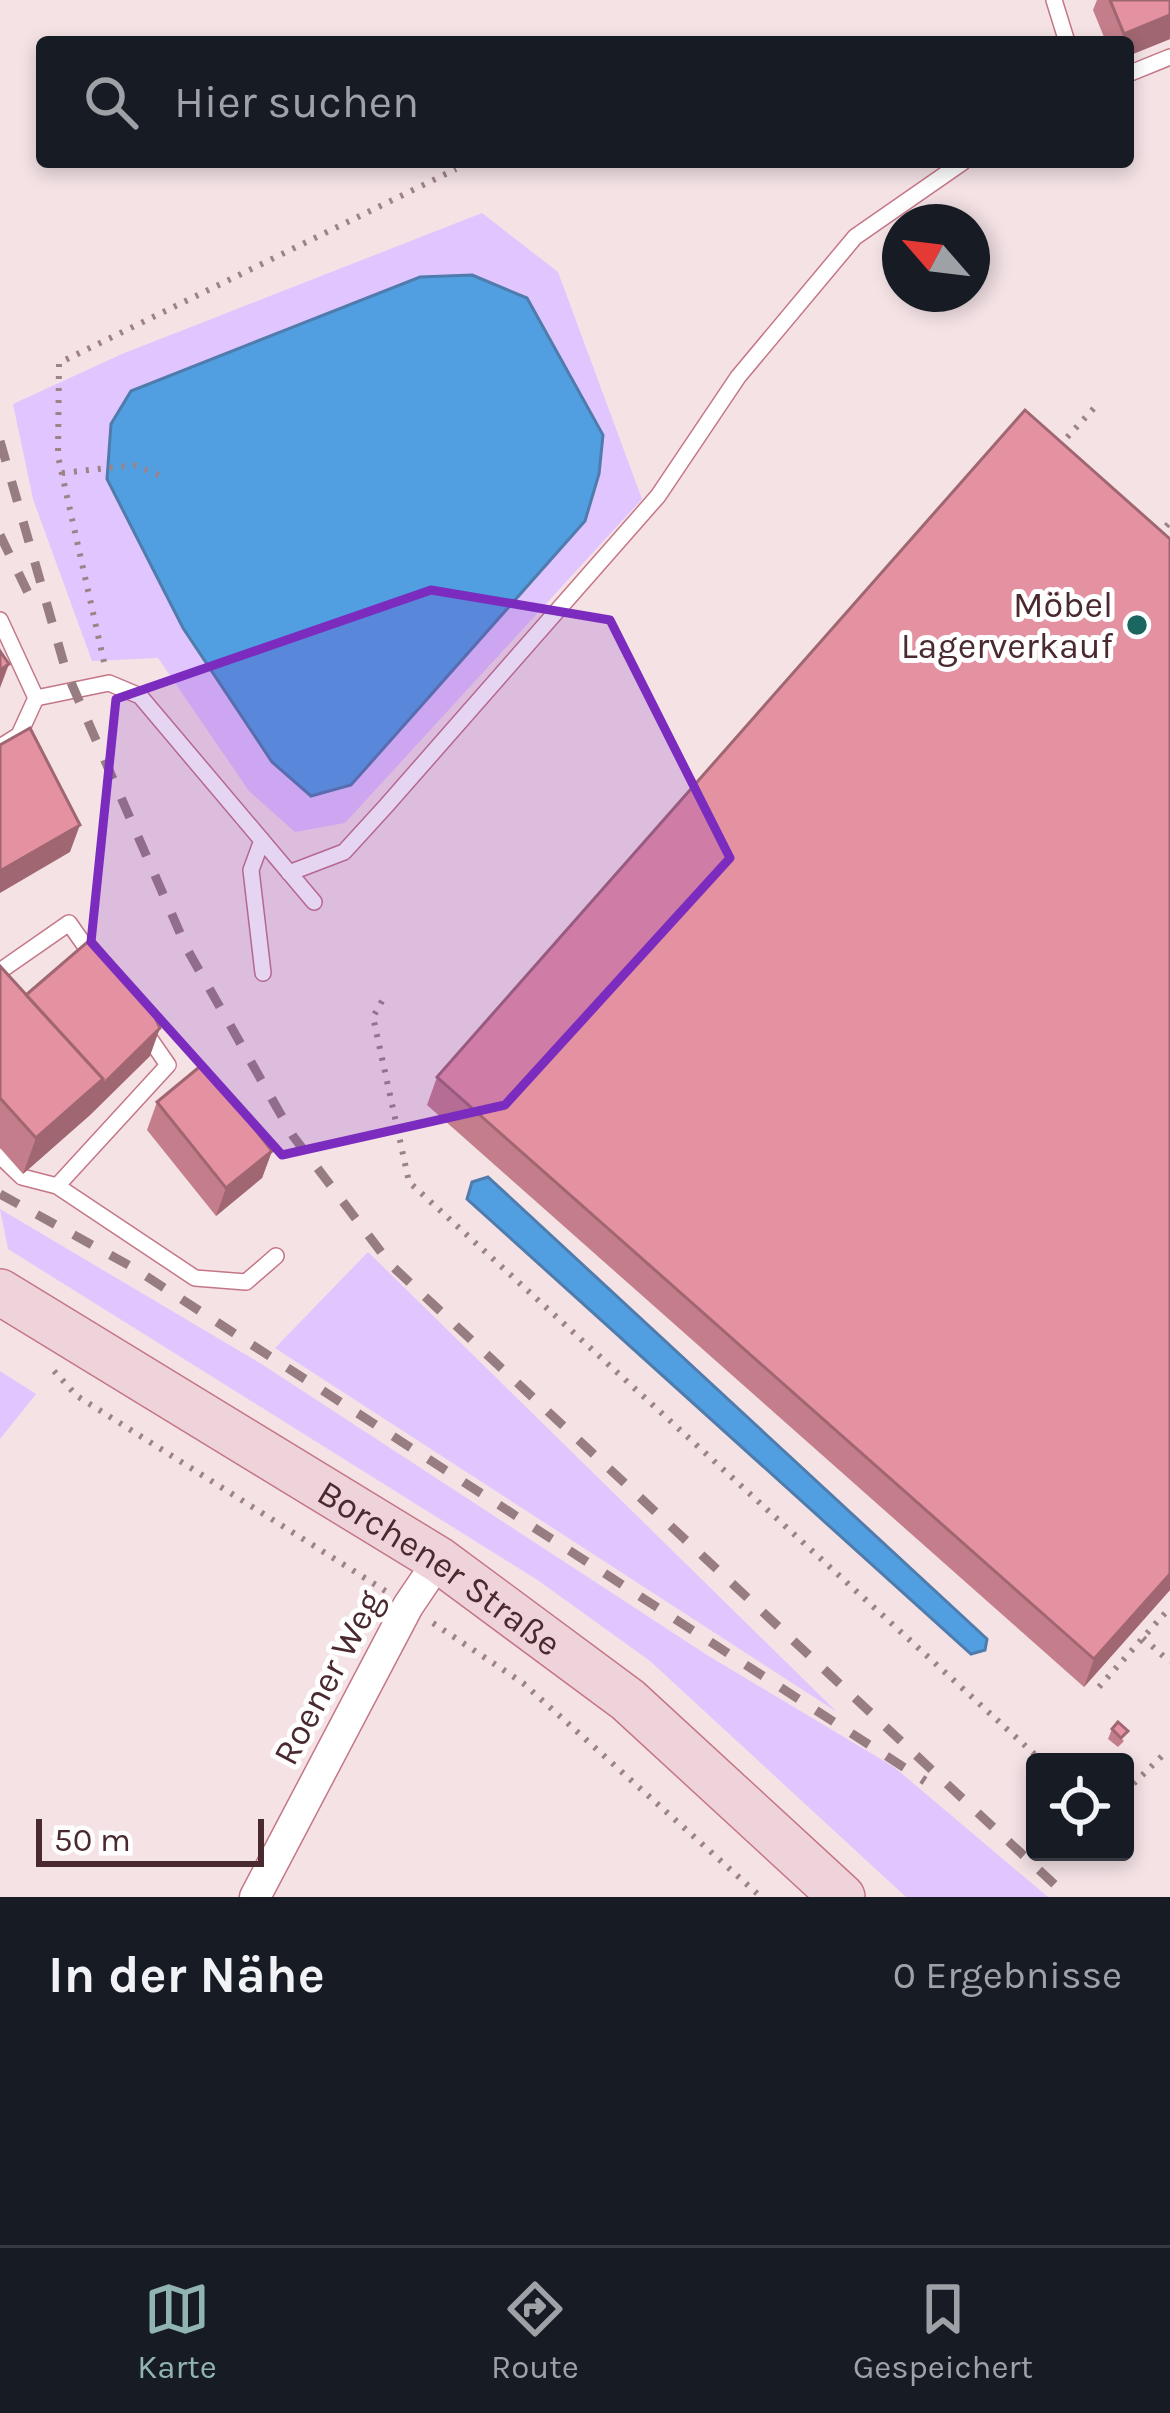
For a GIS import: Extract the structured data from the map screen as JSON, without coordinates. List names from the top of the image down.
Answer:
{
  "streets": {
    "main road": ["Borchener Straße"],
    "street": ["Roener Weg"]
  },
  "crossings": [
    ["Borchener Straße", "Roener Weg"]
  ],
  "places": ["Möbel Lagerverkauf"],
  "scale_bar": "50 m",
  "north": "top left",
  "page": {
    "search": "Hier suchen",
    "scale": "50 m",
    "heading": ["In der Nähe", "0 Ergebnisse"],
    "nav": ["Karte", "Route", "Gespeichert"]
  }
}
